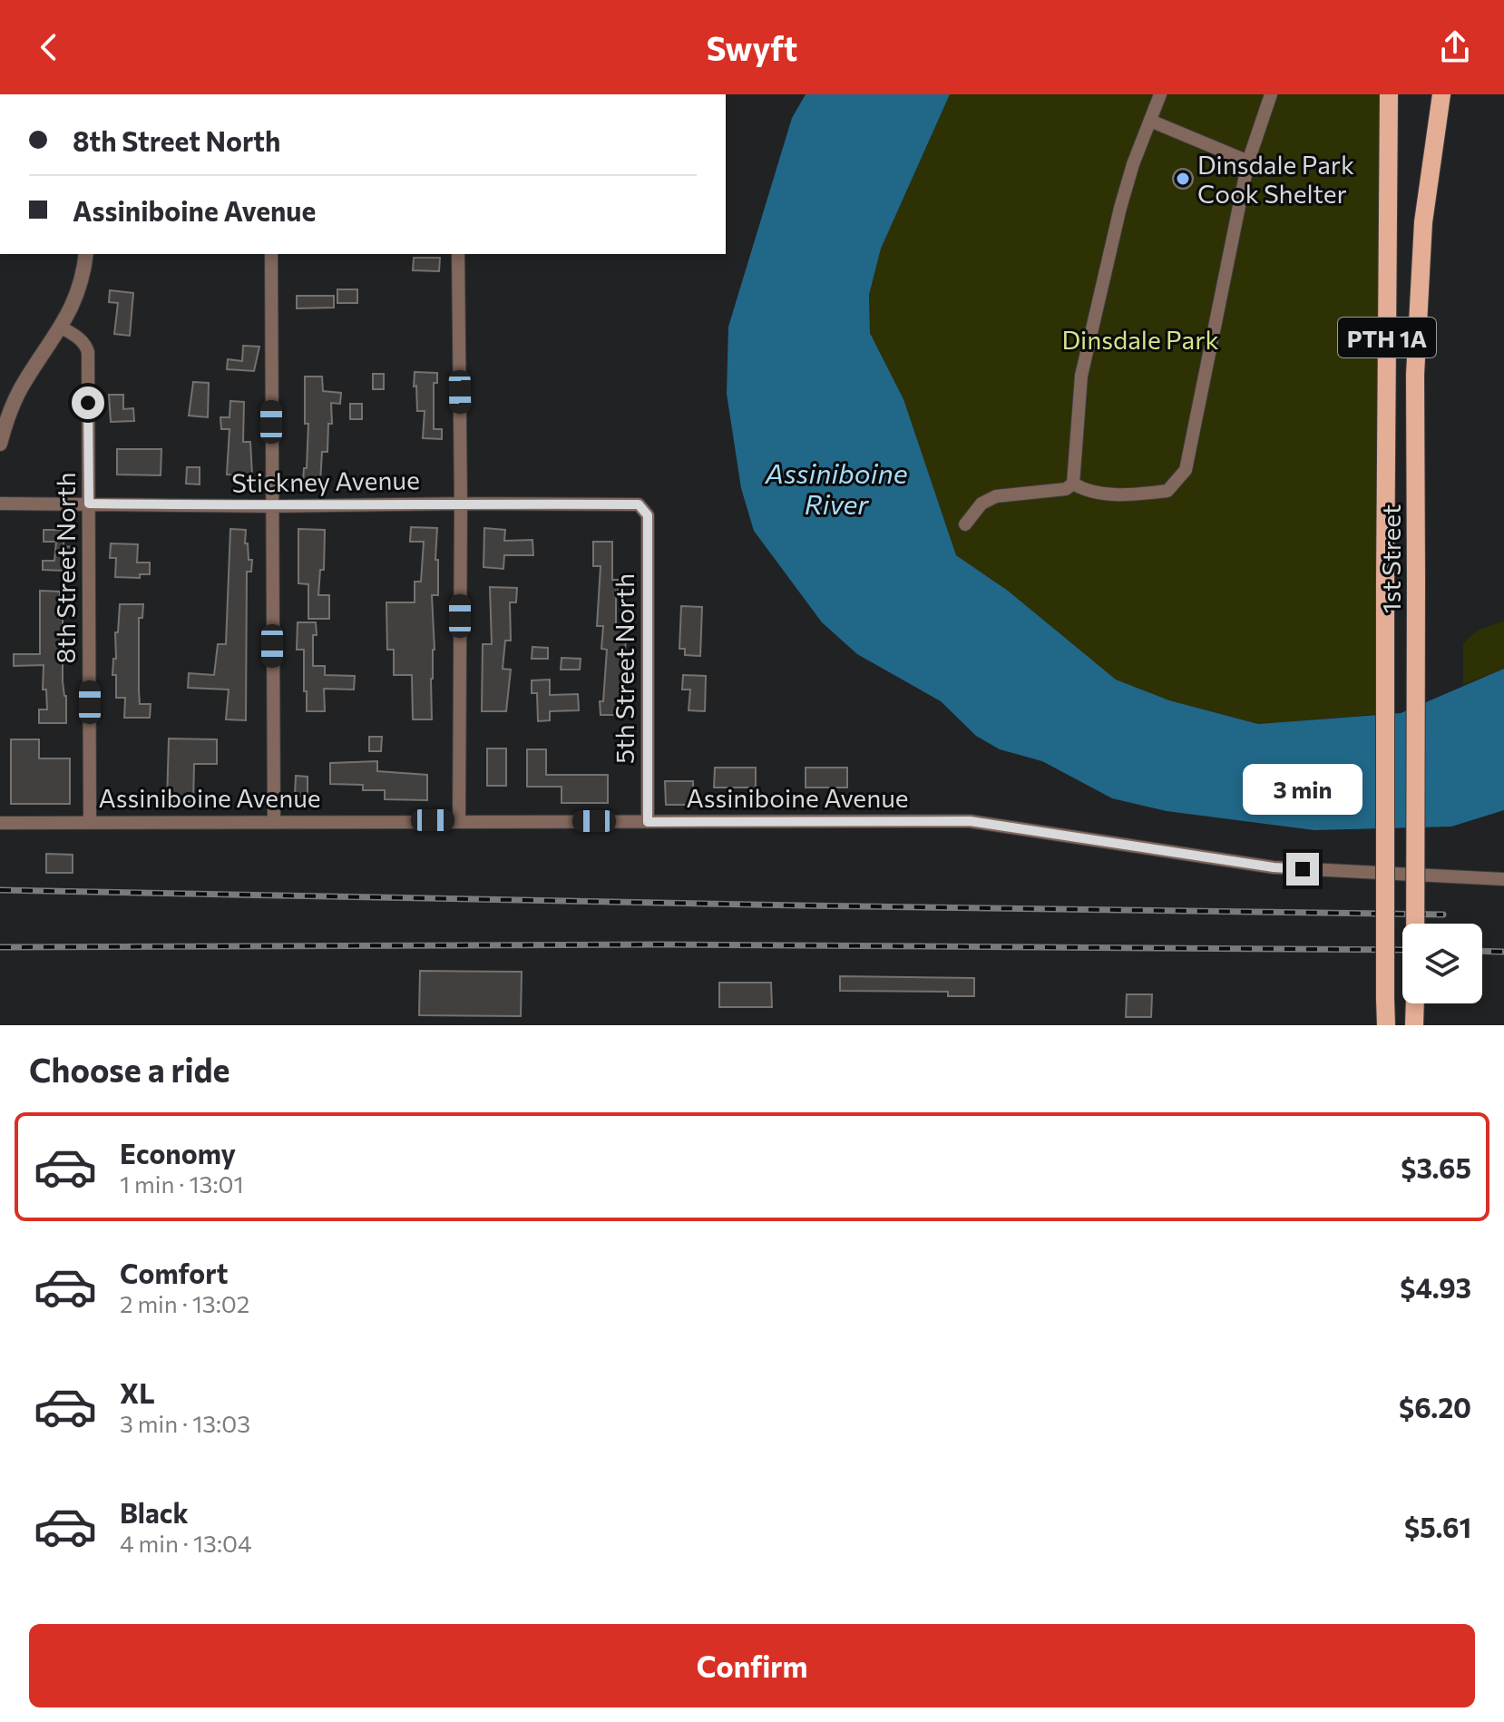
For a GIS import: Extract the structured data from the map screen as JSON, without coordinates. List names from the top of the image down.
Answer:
{
  "streets": {
    "main road": ["PTH 1A", "1st Street"],
    "street": [
      "Stickney Avenue",
      "8th Street North",
      "5th Street North",
      "Assiniboine Avenue"
    ]
  },
  "crossings": [
    ["Stickney Avenue", "8th Street North"],
    ["Stickney Avenue", "5th Street North"],
    ["8th Street North", "Assiniboine Avenue"],
    ["5th Street North", "Assiniboine Avenue"]
  ],
  "water": ["Assiniboine River"],
  "parks": ["Dinsdale Park"],
  "places": ["Dinsdale Park Cook Shelter"],
  "page": {
    "header": "Swyft",
    "banner": ["8th Street North", "Assiniboine Avenue"],
    "bubble": "3 min",
    "heading": "Choose a ride",
    "list": [
      {
        "name": "Economy",
        "note": "1 min · 13:01",
        "value": "$3.65"
      },
      {
        "name": "Comfort",
        "note": "2 min · 13:02",
        "value": "$4.93"
      },
      {
        "name": "XL",
        "note": "3 min · 13:03",
        "value": "$6.20"
      },
      {
        "name": "Black",
        "note": "4 min · 13:04",
        "value": "$5.61"
      }
    ],
    "buttons": "Confirm"
  }
}
